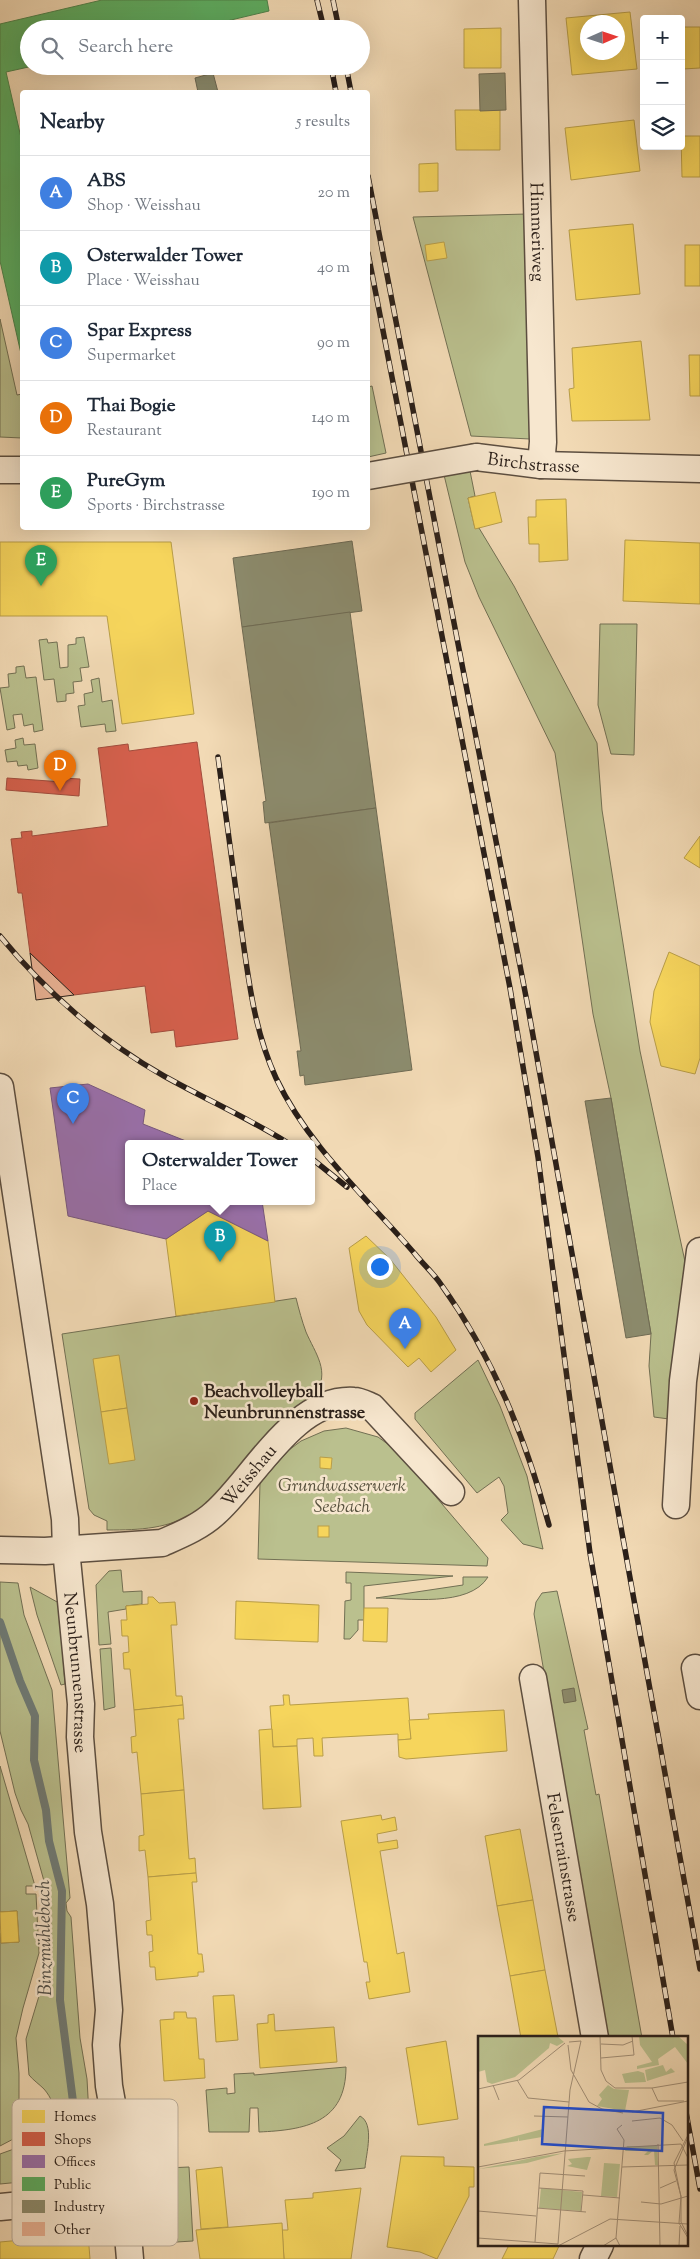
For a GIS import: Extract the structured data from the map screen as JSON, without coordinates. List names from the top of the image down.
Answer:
{
  "streets": {
    "street": [
      "Himmeriweg",
      "Birchstrasse",
      "Weisshau",
      "Neunbrunnenstrasse",
      "Felsenrainstrasse"
    ]
  },
  "crossings": [
    ["Himmeriweg", "Birchstrasse"],
    ["Weisshau", "Neunbrunnenstrasse"]
  ],
  "water": ["Binzmühlebach"],
  "parks": ["Grundwasserwerk Seebach"],
  "places": ["Beachvolleyball Neunbrunnenstrasse"],
  "legend": [
    "Homes",
    "Shops",
    "Offices",
    "Public",
    "Industry",
    "Other"
  ],
  "north": "right",
  "page": {
    "map_buttons": ["+", "−"],
    "search": "Search here",
    "heading": ["Nearby", "5 results"],
    "list": [
      {
        "mark": "A",
        "name": "ABS",
        "note": "Shop · Weisshau",
        "value": "20 m"
      },
      {
        "mark": "B",
        "name": "Osterwalder Tower",
        "note": "Place · Weisshau",
        "value": "40 m"
      },
      {
        "mark": "C",
        "name": "Spar Express",
        "note": "Supermarket",
        "value": "90 m"
      },
      {
        "mark": "D",
        "name": "Thai Bogie",
        "note": "Restaurant",
        "value": "140 m"
      },
      {
        "mark": "E",
        "name": "PureGym",
        "note": "Sports · Birchstrasse",
        "value": "190 m"
      }
    ],
    "pins": [
      "E",
      "D",
      "C",
      "B",
      "A"
    ],
    "popup": ["Osterwalder Tower", "Place"]
  }
}
